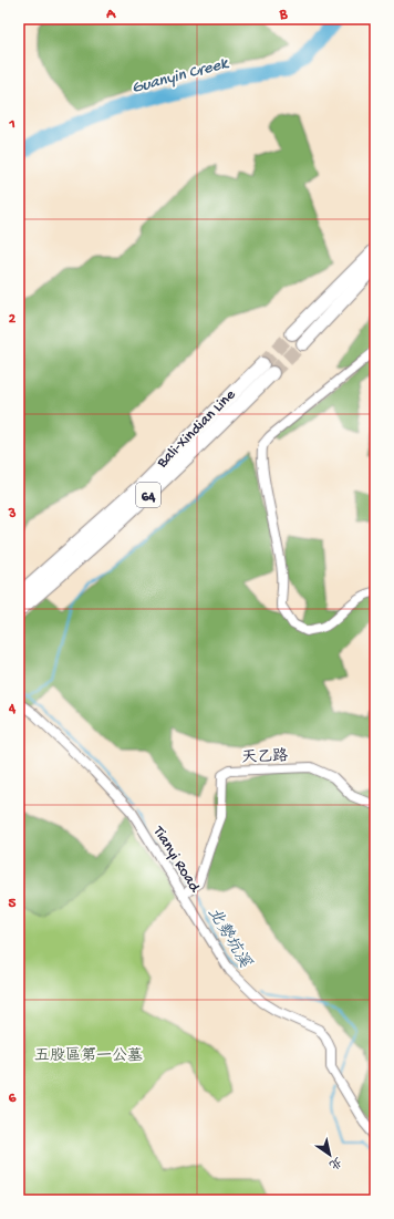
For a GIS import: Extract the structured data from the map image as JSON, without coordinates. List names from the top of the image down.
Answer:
{
  "streets": {
    "highway": ["Bali-Xindian Line", "64"],
    "street": ["天乙路", "Tianyi Road"]
  },
  "crossings": [
    ["天乙路", "Tianyi Road"]
  ],
  "water": ["Guanyin Creek", "北勢坑溪"],
  "parks": ["五股區第一公墓"],
  "north": "bottom right",
  "grid": {
    "columns": ["A", "B"],
    "rows": [
      "1",
      "2",
      "3",
      "4",
      "5",
      "6"
    ]
  }
}
